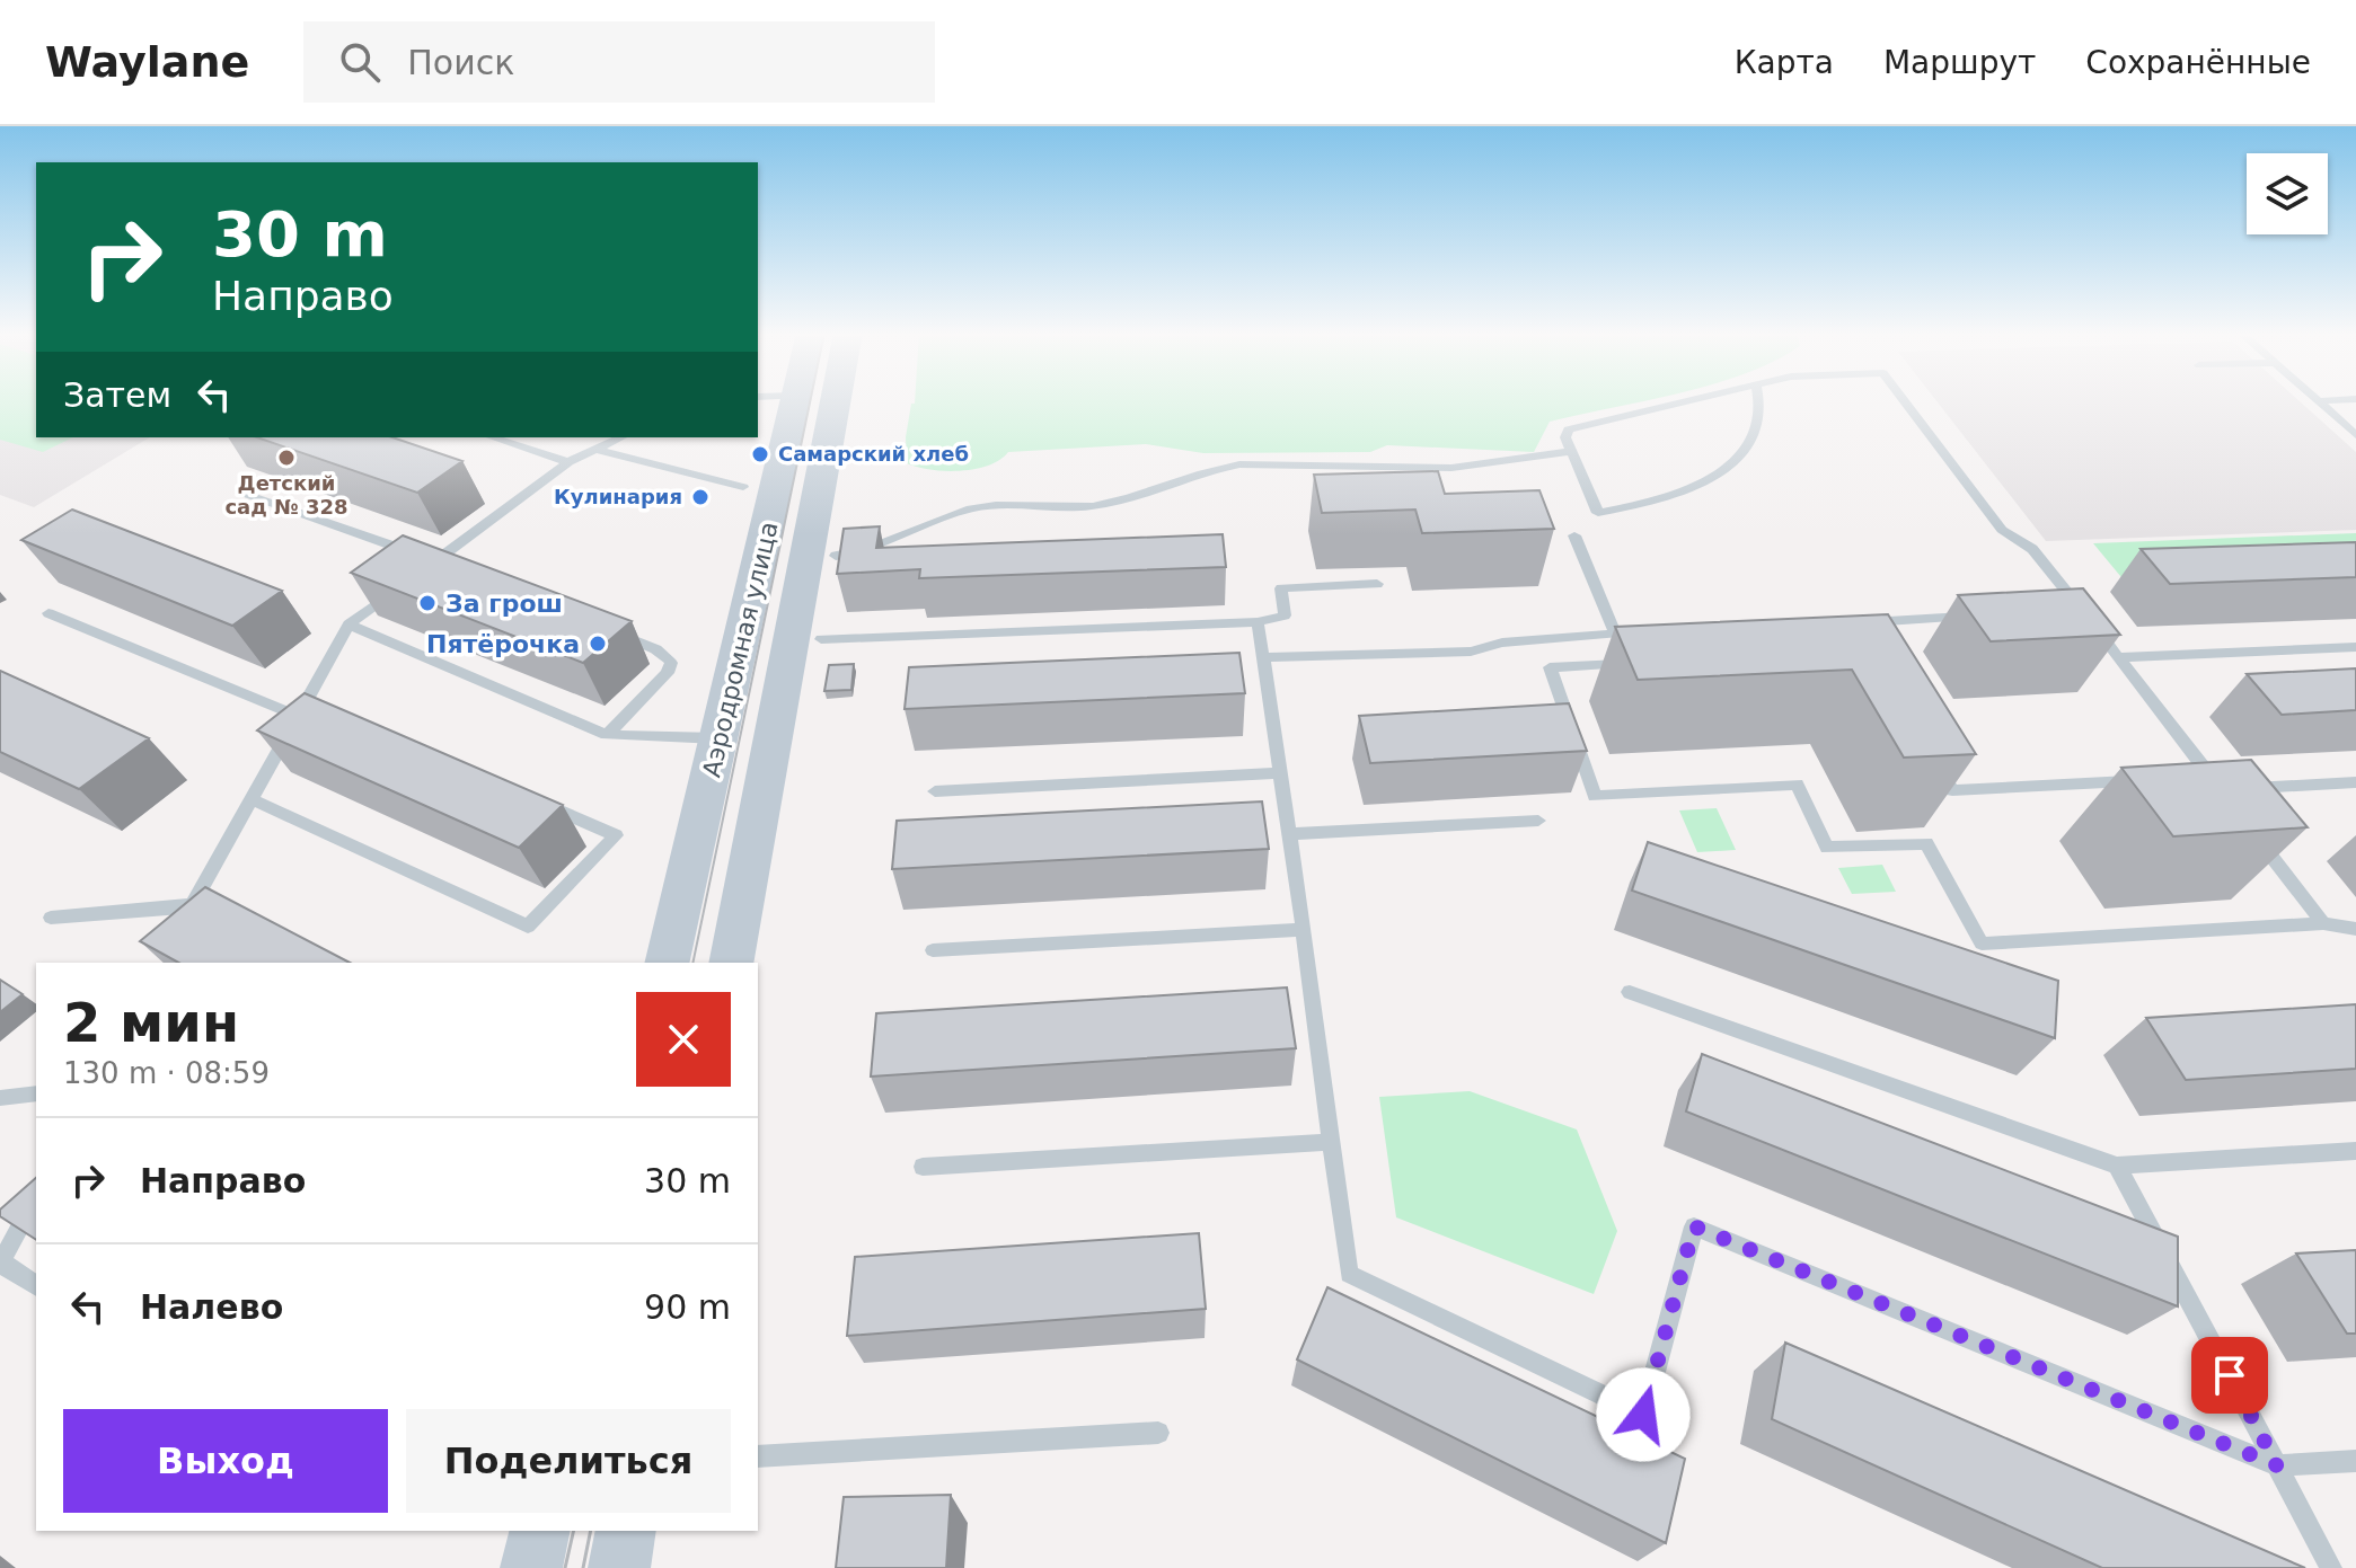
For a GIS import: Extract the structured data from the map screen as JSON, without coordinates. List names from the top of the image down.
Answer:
{
  "streets": {
    "main road": ["Аэродромная улица"]
  },
  "places": [
    "Самарский хлеб",
    "Детский сад № 328",
    "Кулинария",
    "За грош",
    "Пятёрочка"
  ],
  "page": {
    "header": "Waylane",
    "search": "Поиск",
    "nav": ["Карта", "Маршрут", "Сохранённые"],
    "turn": ["30 m", "Направо"],
    "then": "Затем",
    "heading": ["2 мин", "130 m · 08:59"],
    "list": [
      {
        "name": "Направо",
        "value": "30 m"
      },
      {
        "name": "Налево",
        "value": "90 m"
      }
    ],
    "buttons": ["Выход", "Поделиться"]
  }
}
